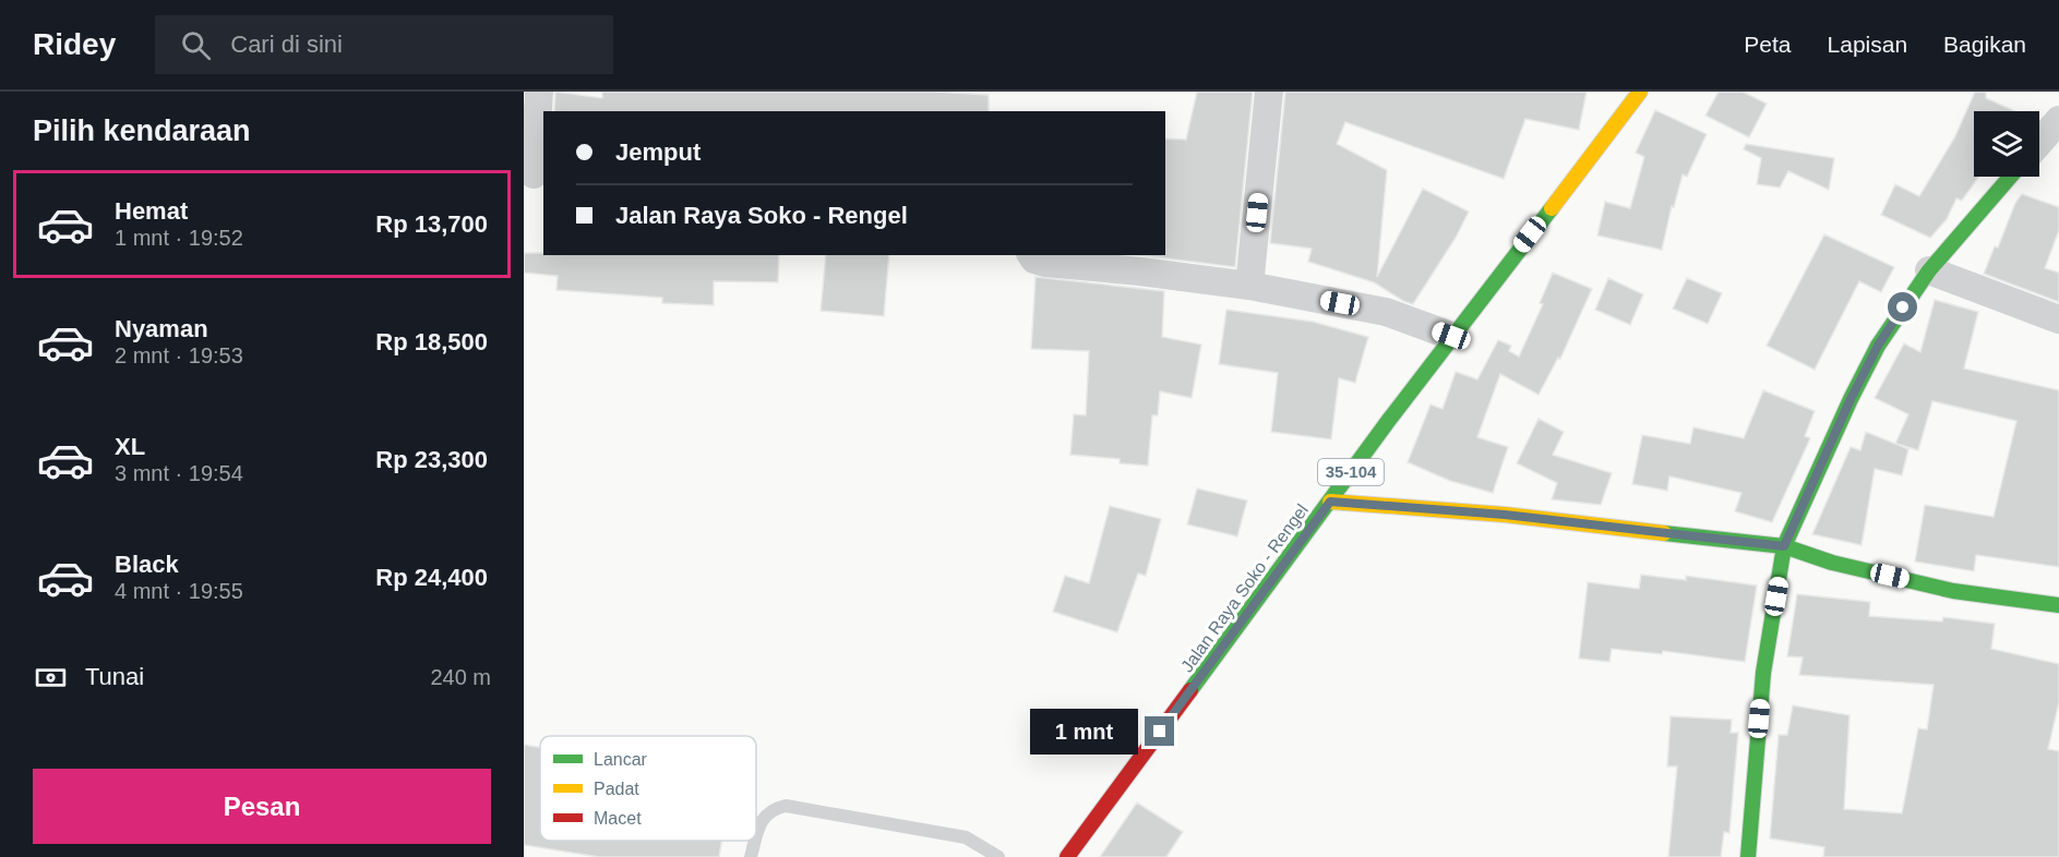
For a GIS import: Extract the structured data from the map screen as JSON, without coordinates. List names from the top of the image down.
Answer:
{
  "streets": {
    "street": ["35-104", "Jalan Raya Soko - Rengel"]
  },
  "legend": ["Lancar", "Padat", "Macet"],
  "page": {
    "header": "Ridey",
    "search": "Cari di sini",
    "nav": ["Peta", "Lapisan", "Bagikan"],
    "heading": "Pilih kendaraan",
    "banner": ["Jemput", "Jalan Raya Soko - Rengel"],
    "list": [
      {
        "name": "Hemat",
        "note": "1 mnt · 19:52",
        "value": "Rp 13,700"
      },
      {
        "name": "Nyaman",
        "note": "2 mnt · 19:53",
        "value": "Rp 18,500"
      },
      {
        "name": "XL",
        "note": "3 mnt · 19:54",
        "value": "Rp 23,300"
      },
      {
        "name": "Black",
        "note": "4 mnt · 19:55",
        "value": "Rp 24,400"
      }
    ],
    "pay": ["Tunai", "240 m"],
    "bubble": "1 mnt",
    "buttons": "Pesan"
  }
}
